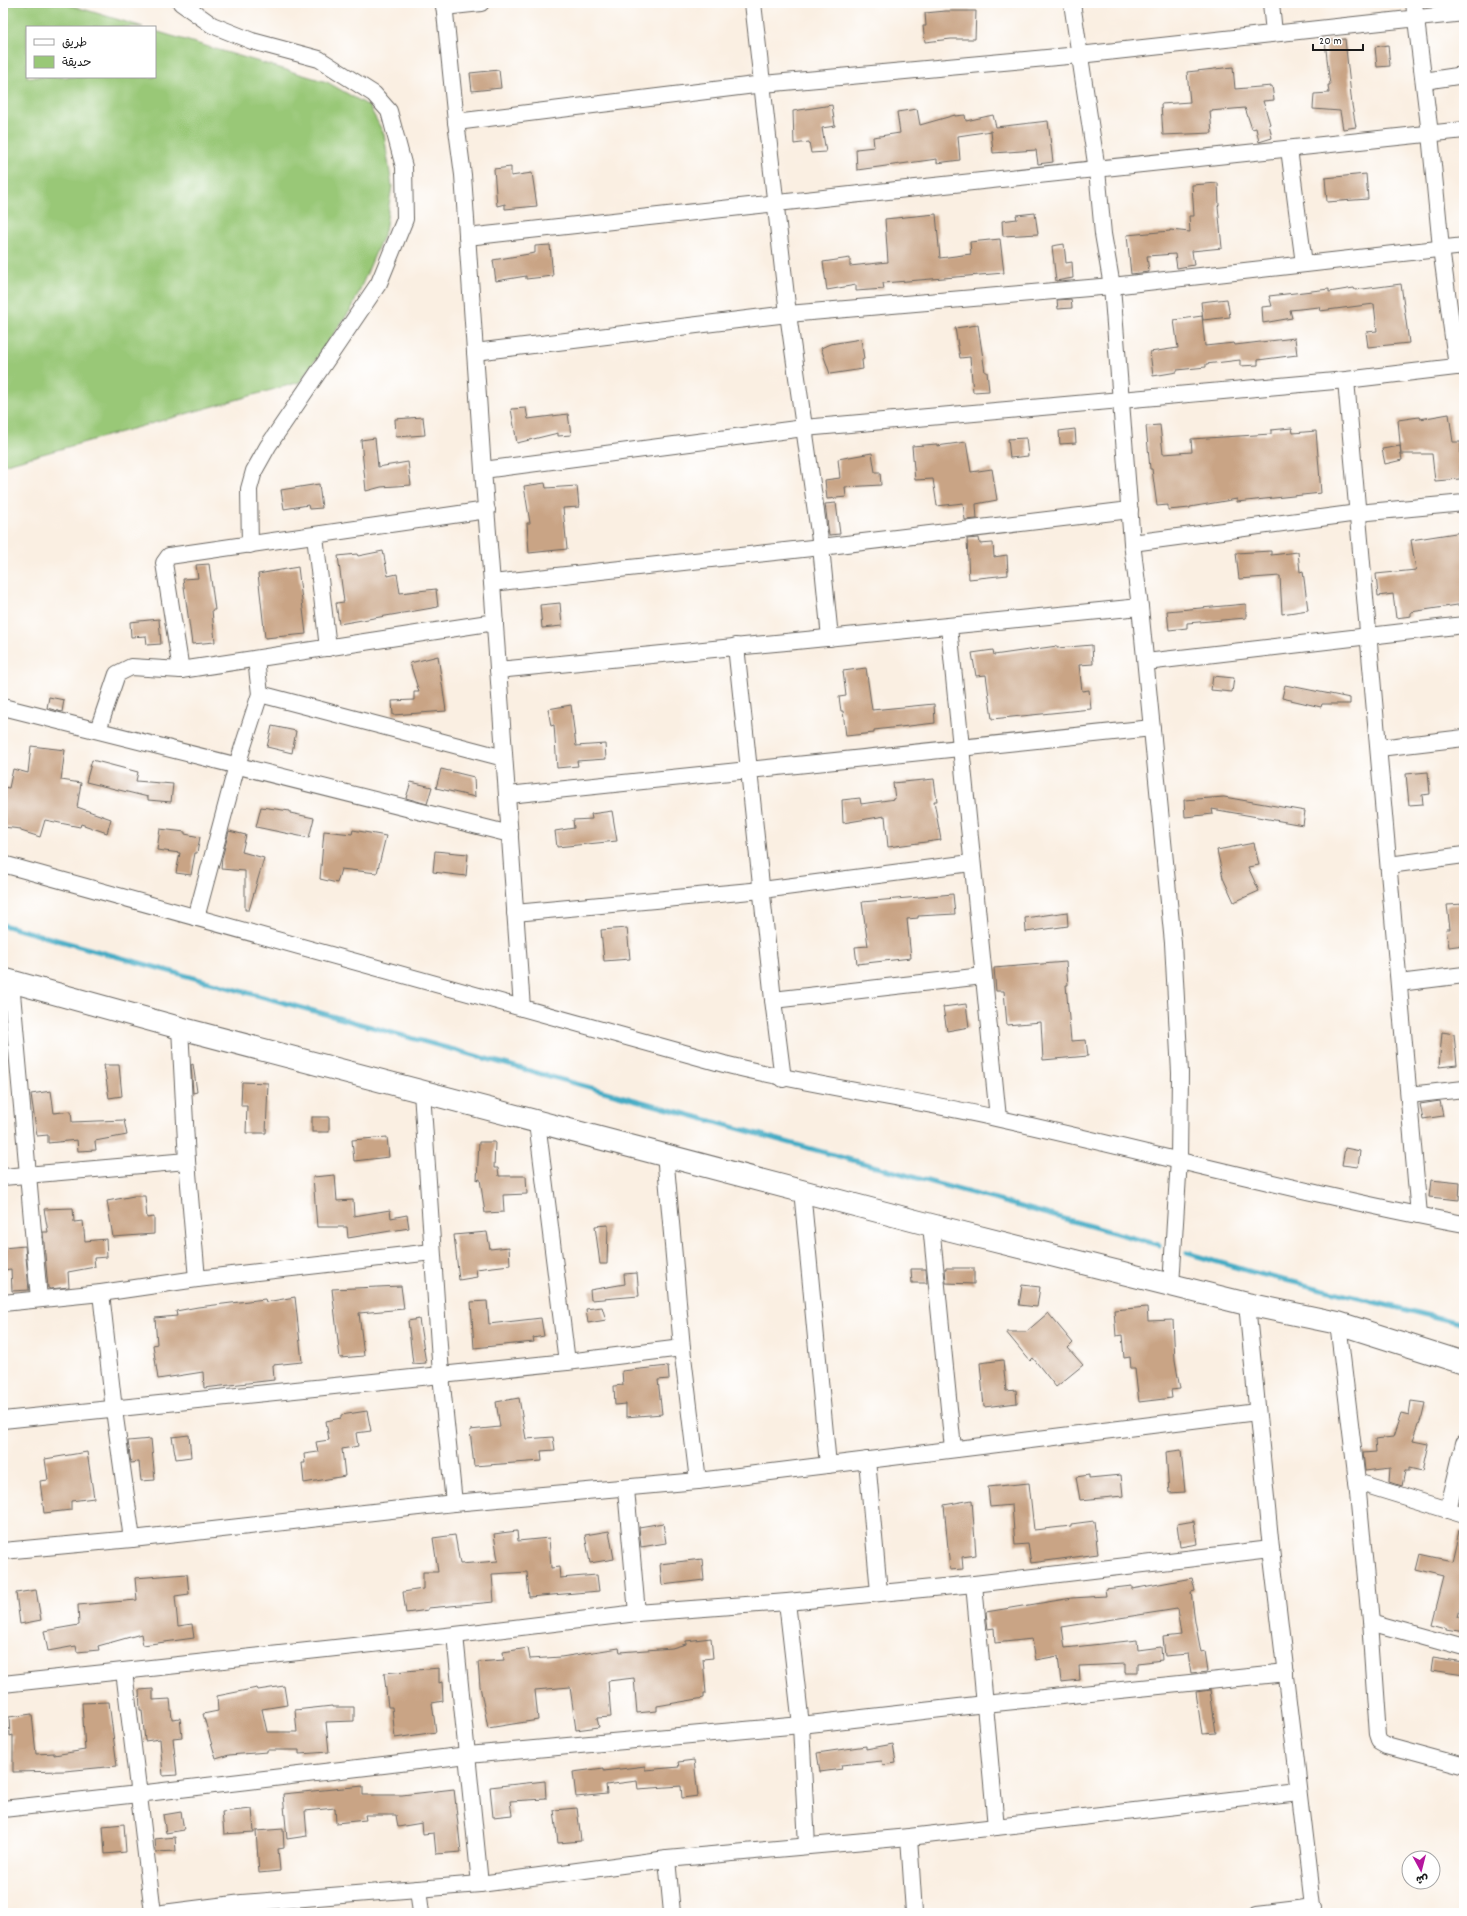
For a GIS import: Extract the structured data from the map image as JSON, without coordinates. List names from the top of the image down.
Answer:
{
  "legend": ["طريق", "حديقة"],
  "scale_bar": "20 m",
  "north": "bottom"
}
